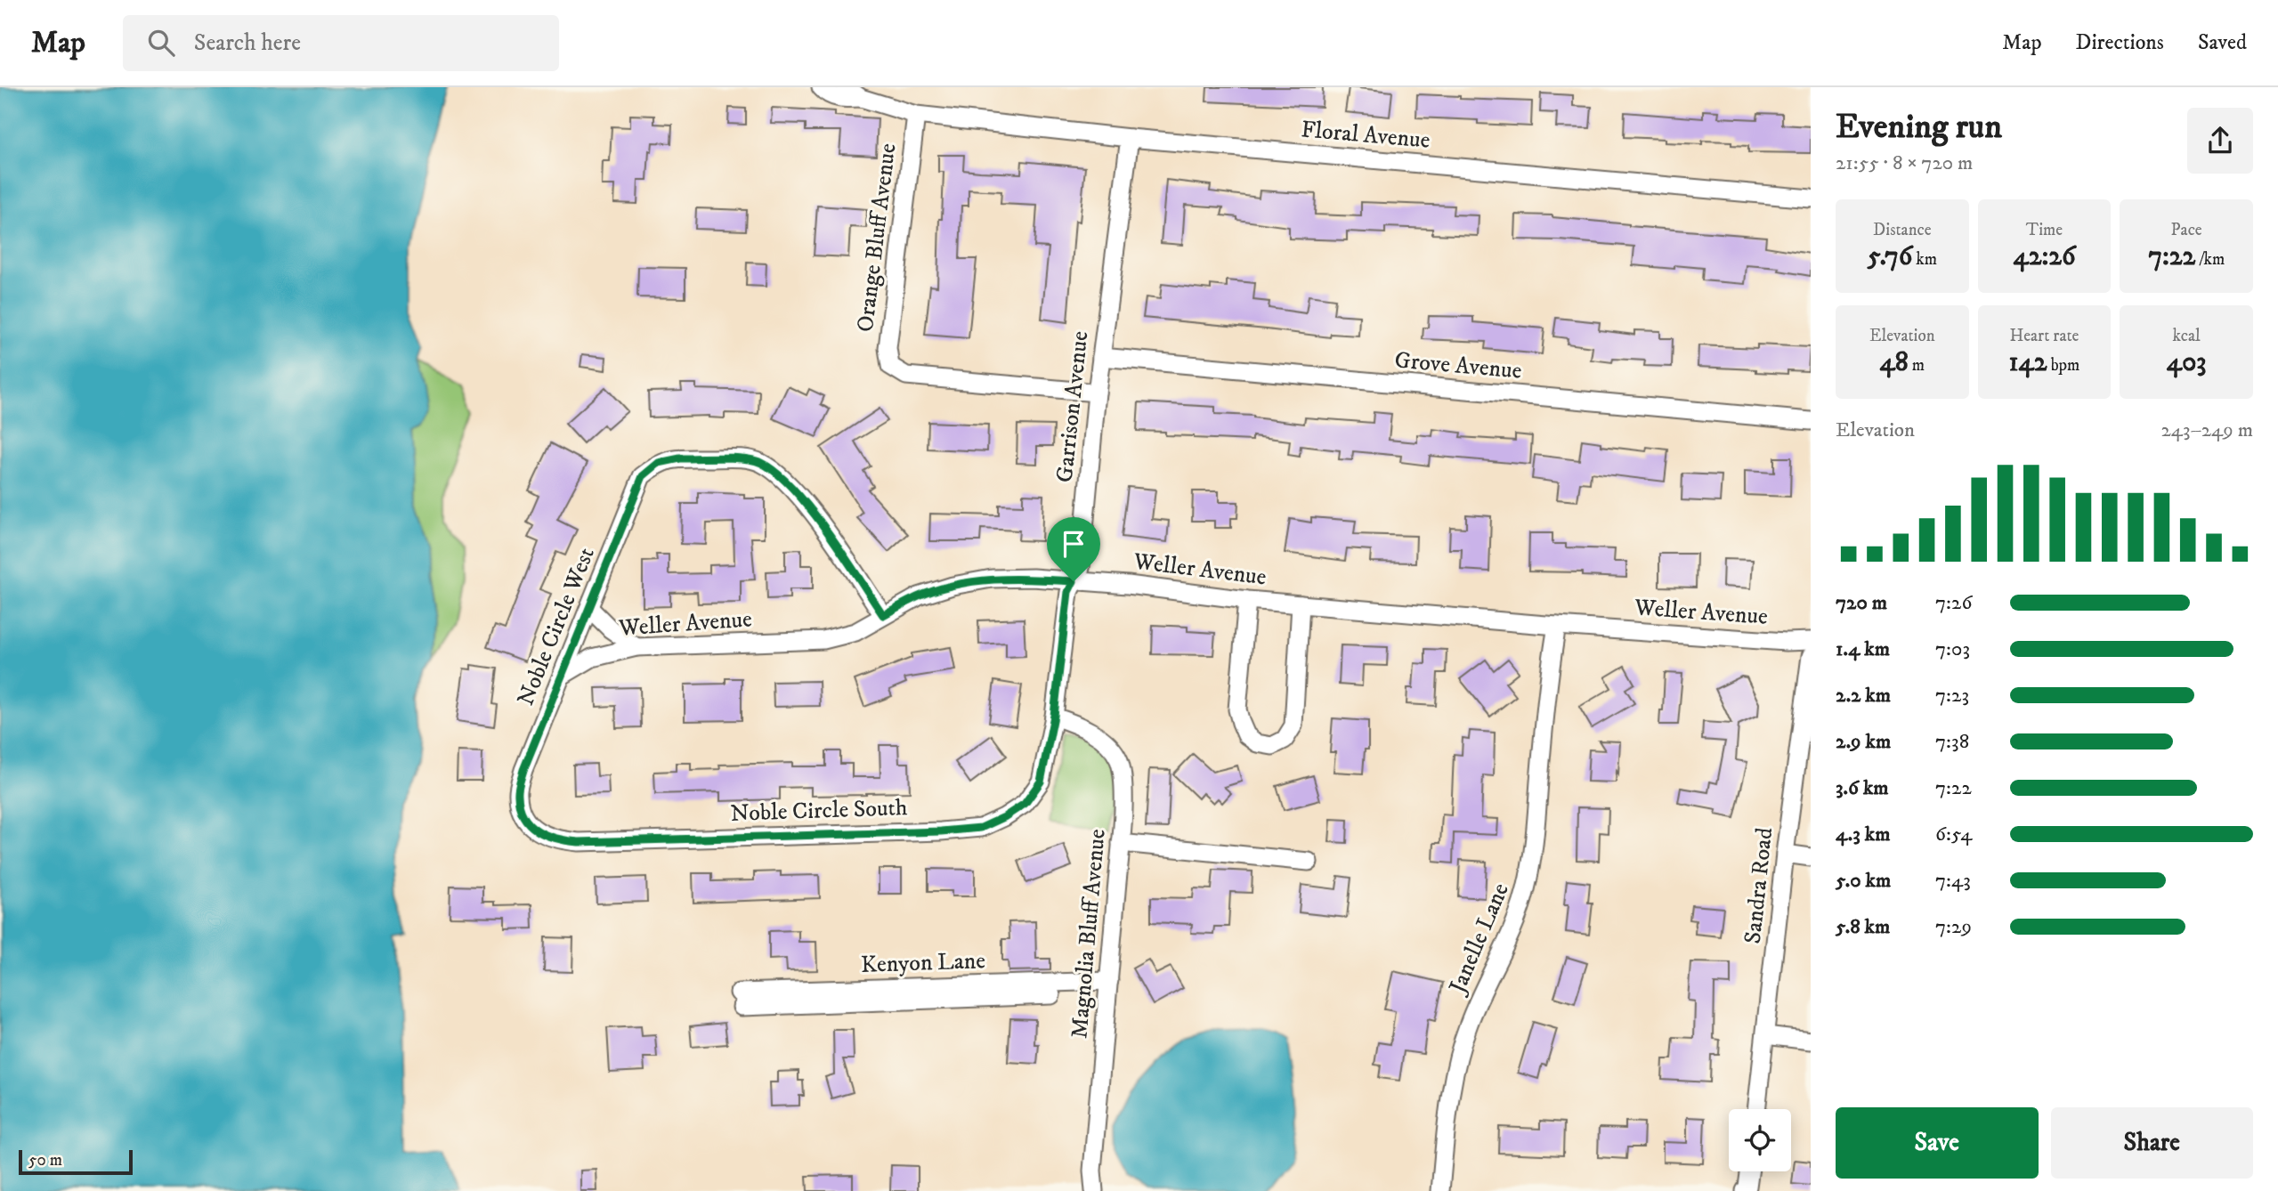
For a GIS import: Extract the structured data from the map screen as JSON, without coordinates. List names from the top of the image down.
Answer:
{
  "streets": {
    "street": [
      "Floral Avenue",
      "Orange Bluff Avenue",
      "Grove Avenue",
      "Garrison Avenue",
      "Weller Avenue",
      "Noble Circle West",
      "Noble Circle South",
      "Sandra Road",
      "Magnolia Bluff Avenue",
      "Janelle Lane"
    ]
  },
  "crossings": [
    ["Floral Avenue", "Orange Bluff Avenue"],
    ["Floral Avenue", "Garrison Avenue"],
    ["Orange Bluff Avenue", "Garrison Avenue"],
    ["Grove Avenue", "Garrison Avenue"],
    ["Garrison Avenue", "Weller Avenue"],
    ["Garrison Avenue", "Noble Circle South"],
    ["Garrison Avenue", "Magnolia Bluff Avenue"],
    ["Weller Avenue", "Noble Circle West"],
    ["Weller Avenue", "Janelle Lane"],
    ["Noble Circle West", "Noble Circle South"],
    ["Noble Circle South", "Magnolia Bluff Avenue"]
  ],
  "scale_bar": "50 m",
  "page": {
    "header": "Map",
    "search": "Search here",
    "nav": ["Map", "Directions", "Saved"],
    "heading": ["Evening run", "21:55 · 8 × 720 m"],
    "stats": [
      ["Distance", "5.76 km"],
      ["Time", "42:26"],
      ["Pace", "7:22 /km"],
      ["Elevation", "48 m"],
      ["Heart rate", "142 bpm"],
      ["kcal", "403"]
    ],
    "chart": ["Elevation", "243–249 m"],
    "list": [
      {
        "name": "720 m",
        "note": "7:26"
      },
      {
        "name": "1.4 km",
        "note": "7:03"
      },
      {
        "name": "2.2 km",
        "note": "7:23"
      },
      {
        "name": "2.9 km",
        "note": "7:38"
      },
      {
        "name": "3.6 km",
        "note": "7:22"
      },
      {
        "name": "4.3 km",
        "note": "6:54"
      },
      {
        "name": "5.0 km",
        "note": "7:43"
      },
      {
        "name": "5.8 km",
        "note": "7:29"
      }
    ],
    "buttons": ["Save", "Share"],
    "scale": "50 m"
  }
}
